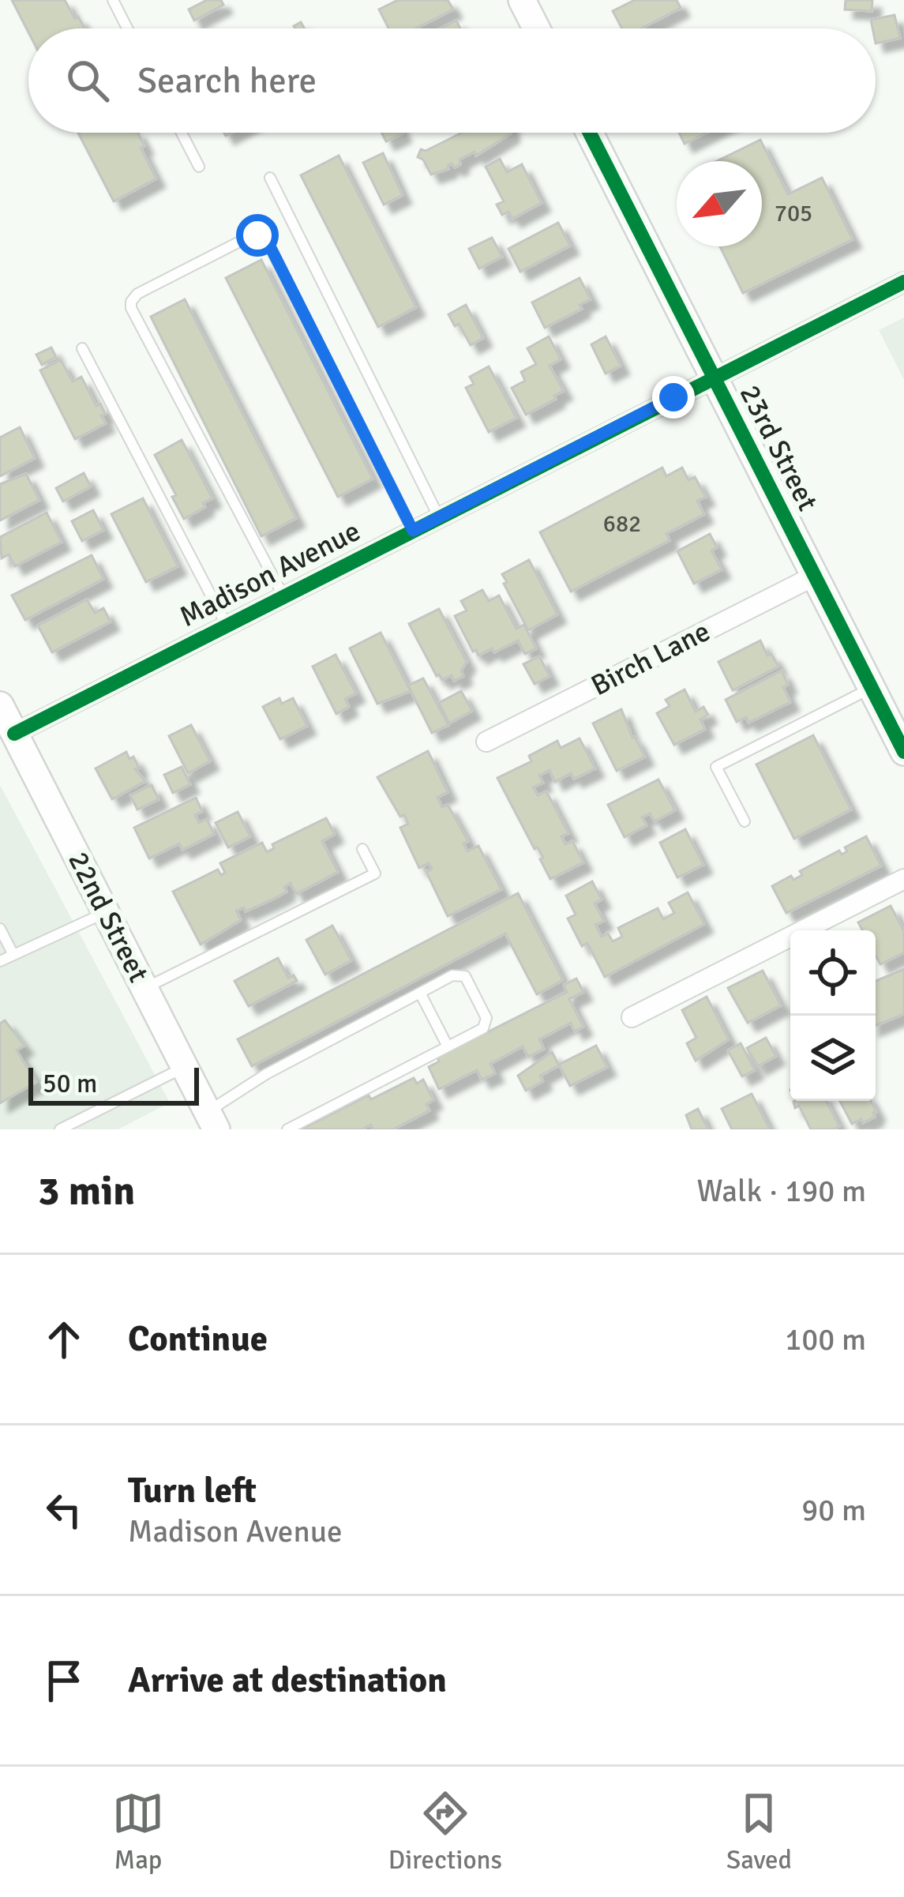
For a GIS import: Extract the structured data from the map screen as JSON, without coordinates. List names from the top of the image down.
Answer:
{
  "streets": {
    "street": [
      "23rd Street",
      "Madison Avenue",
      "Birch Lane",
      "22nd Street"
    ]
  },
  "crossings": [
    ["23rd Street", "Madison Avenue"],
    ["23rd Street", "Birch Lane"],
    ["Madison Avenue", "22nd Street"]
  ],
  "house_numbers": ["705", "682"],
  "scale_bar": "50 m",
  "north": "bottom left",
  "page": {
    "search": "Search here",
    "scale": "50 m",
    "heading": ["3 min", "Walk · 190 m"],
    "list": [
      ["Continue", "100 m"],
      ["Turn left", "Madison Avenue", "90 m"],
      "Arrive at destination"
    ],
    "nav": ["Map", "Directions", "Saved"]
  }
}
